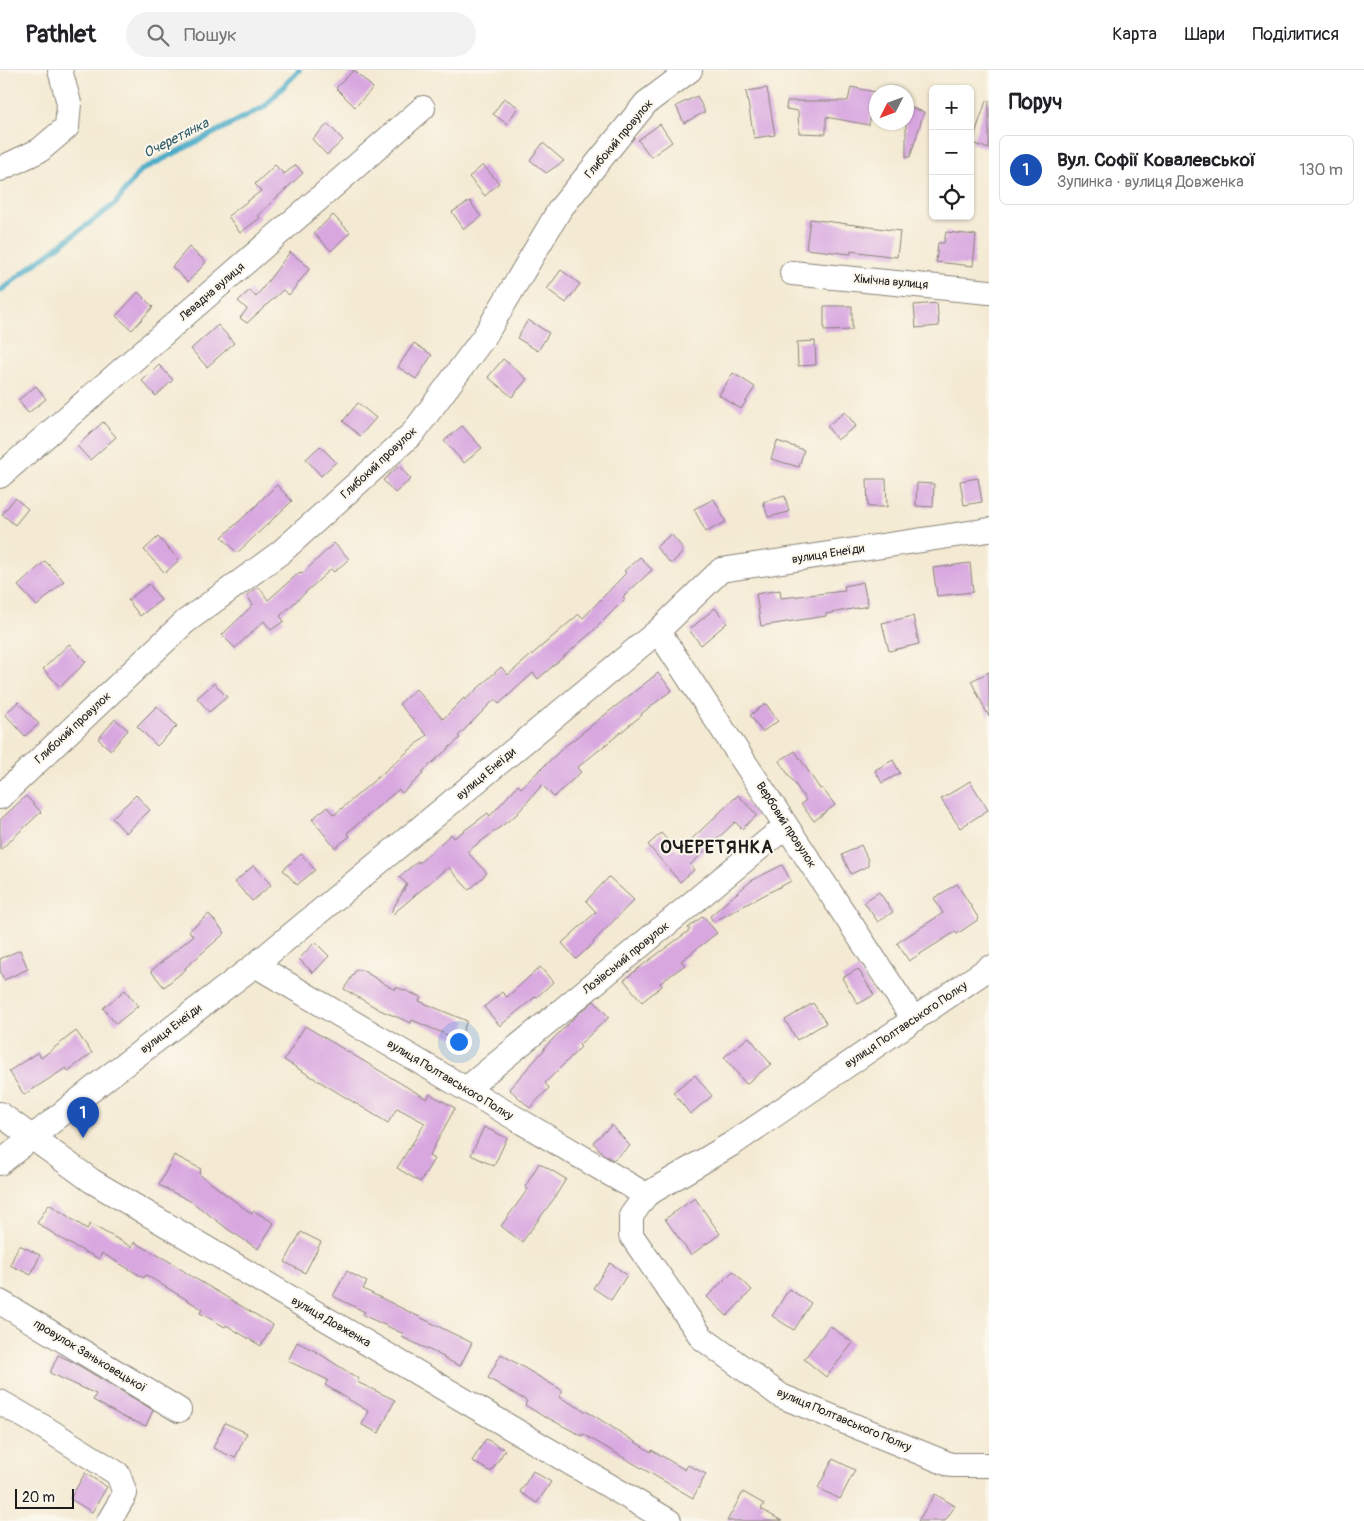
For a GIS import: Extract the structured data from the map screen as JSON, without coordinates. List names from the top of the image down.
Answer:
{
  "streets": {
    "street": [
      "Глибокий провулок",
      "Хімічна вулиця",
      "Левадна вулиця",
      "вулиця Енеїди",
      "Вербовий провулок",
      "Лозівський провулок",
      "вулиця Полтавського Полку",
      "вулиця Довженка",
      "провулок Заньковецької"
    ]
  },
  "crossings": [
    ["вулиця Енеїди", "Вербовий провулок"],
    ["вулиця Енеїди", "вулиця Полтавського Полку"],
    ["вулиця Енеїди", "вулиця Довженка"],
    ["Вербовий провулок", "Лозівський провулок"],
    ["Вербовий провулок", "вулиця Полтавського Полку"],
    ["Лозівський провулок", "вулиця Полтавського Полку"]
  ],
  "districts": ["ОЧЕРЕТЯНКА"],
  "water": ["Очеретянка"],
  "scale_bar": "20 m",
  "north": "bottom left",
  "page": {
    "header": "Pathlet",
    "search": "Пошук",
    "nav": ["Карта", "Шари", "Поділитися"],
    "heading": "Поруч",
    "map_buttons": ["+", "−"],
    "list": [
      {
        "mark": "1",
        "name": "Вул. Софії Ковалевської",
        "note": "Зупинка · вулиця Довженка",
        "value": "130 m"
      }
    ],
    "pins": "1",
    "scale": "20 m"
  }
}
